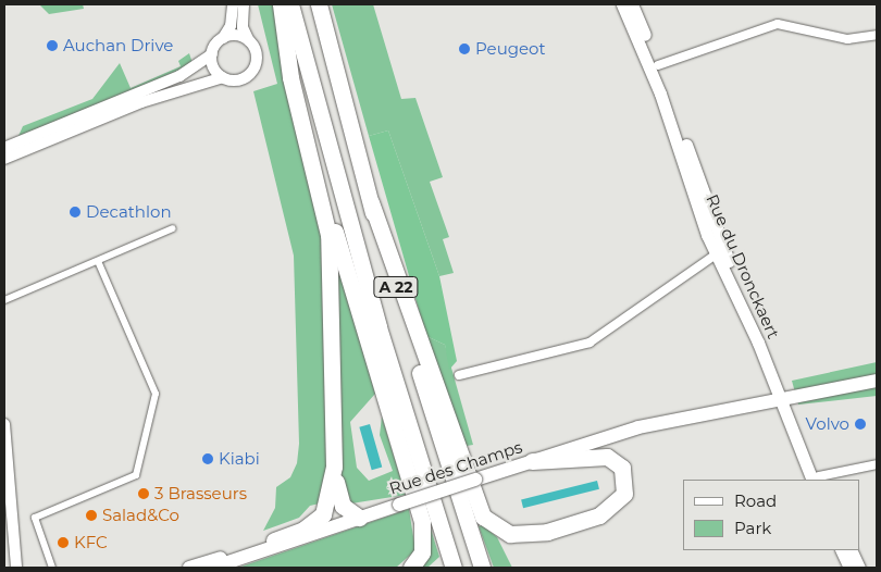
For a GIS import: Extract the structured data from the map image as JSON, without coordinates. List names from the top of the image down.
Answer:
{
  "streets": {
    "highway": ["A 22"],
    "main road": ["Rue du Dronckaert", "Rue des Champs"]
  },
  "crossings": [
    ["Rue du Dronckaert", "Rue des Champs"]
  ],
  "places": [
    "Auchan Drive",
    "Peugeot",
    "Decathlon",
    "Volvo",
    "Kiabi",
    "3 Brasseurs",
    "Salad&Co",
    "KFC"
  ],
  "legend": ["Road", "Park"]
}
